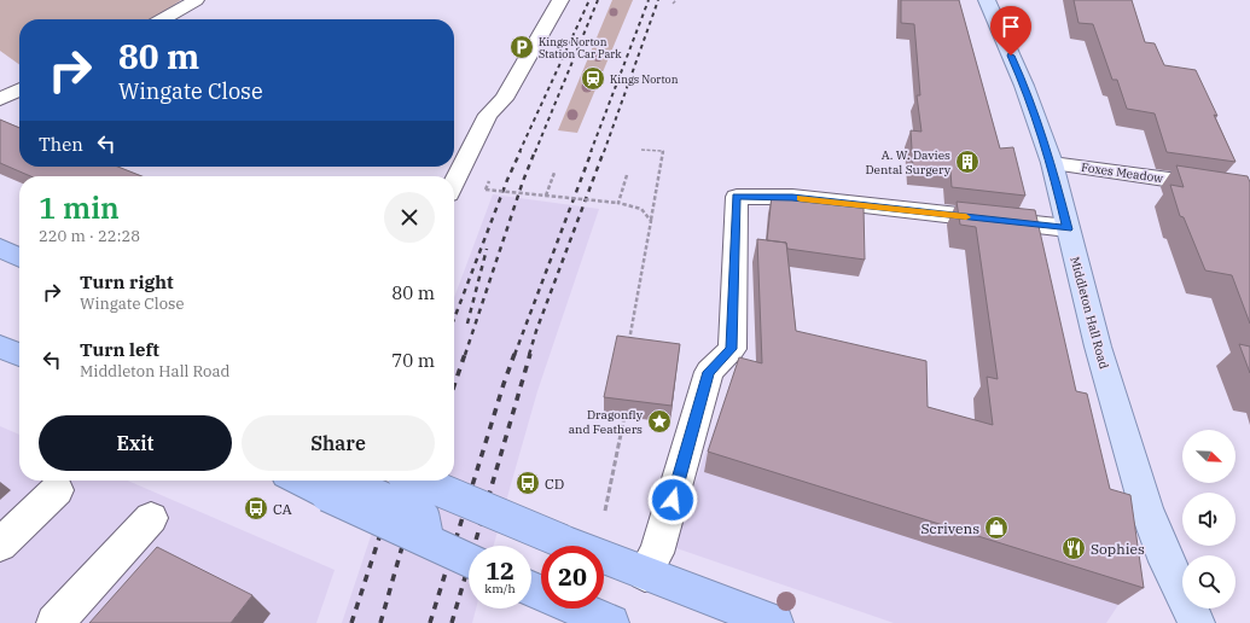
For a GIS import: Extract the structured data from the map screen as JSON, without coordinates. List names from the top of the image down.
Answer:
{
  "streets": {
    "main road": ["Middleton Hall Road"],
    "street": ["Foxes Meadow"]
  },
  "crossings": [
    ["Foxes Meadow", "Middleton Hall Road"]
  ],
  "places": {
    "parking": ["Kings Norton Station Car Park"],
    "station": ["Kings Norton"],
    "building": ["A. W. Davies Dental Surgery"],
    "place": ["Dragonfly and Feathers"],
    "bus stop": ["CD", "CA"],
    "shop": ["Scrivens"],
    "restaurant": ["Sophies"]
  },
  "north": "bottom right",
  "page": {
    "turn": ["80 m", "Wingate Close"],
    "then": "Then",
    "heading": ["1 min", "220 m · 22:28"],
    "list": [
      {
        "name": "Turn right",
        "note": "Wingate Close",
        "value": "80 m"
      },
      {
        "name": "Turn left",
        "note": "Middleton Hall Road",
        "value": "70 m"
      }
    ],
    "buttons": ["Exit", "Share"],
    "speed": "12 km/h",
    "limit": "20"
  }
}
